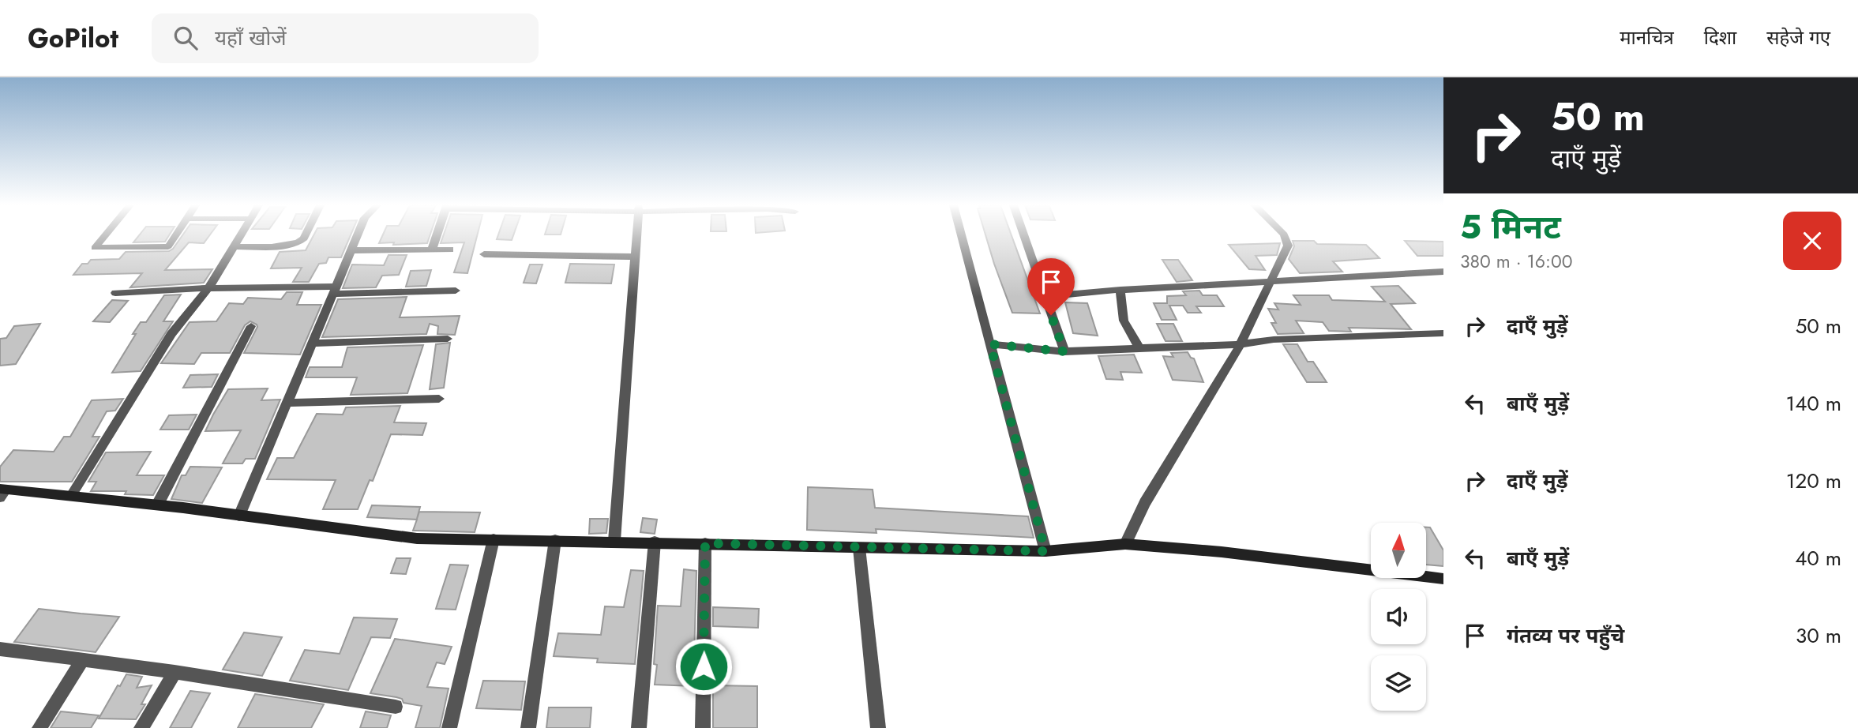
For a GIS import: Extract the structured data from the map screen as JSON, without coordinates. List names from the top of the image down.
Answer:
{
  "north": "top",
  "page": {
    "header": "GoPilot",
    "search": "यहाँ खोजें",
    "nav": ["मानचित्र", "दिशा", "सहेजे गए"],
    "turn": ["50 m", "दाएँ मुड़ें"],
    "heading": ["5 मिनट", "380 m · 16:00"],
    "list": [
      {
        "name": "दाएँ मुड़ें",
        "value": "50 m"
      },
      {
        "name": "बाएँ मुड़ें",
        "value": "140 m"
      },
      {
        "name": "दाएँ मुड़ें",
        "value": "120 m"
      },
      {
        "name": "बाएँ मुड़ें",
        "value": "40 m"
      },
      {
        "name": "गंतव्य पर पहुँचे",
        "value": "30 m"
      }
    ]
  }
}
